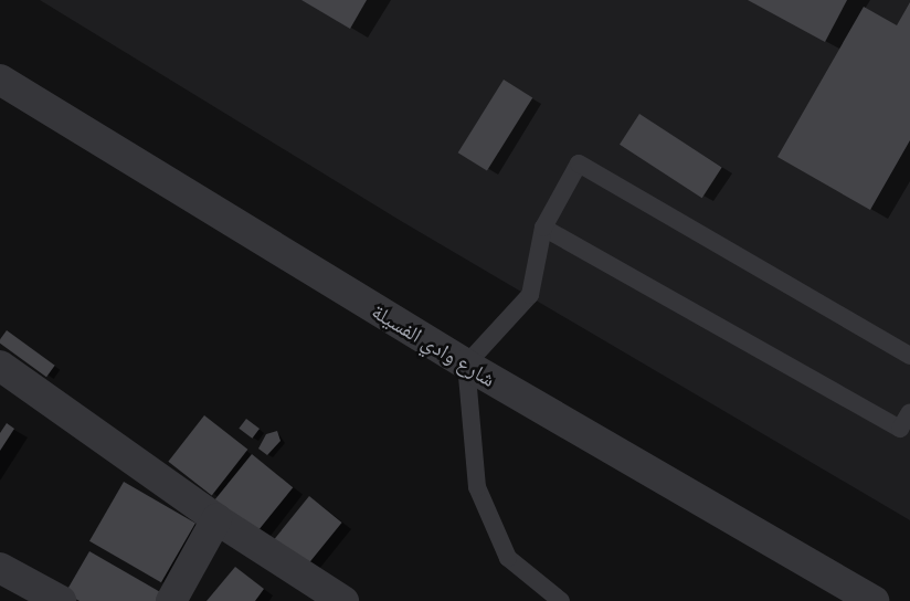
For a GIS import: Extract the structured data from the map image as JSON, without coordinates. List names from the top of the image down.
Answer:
{
  "streets": {
    "street": ["شارع وادي الفسيلة"]
  }
}
